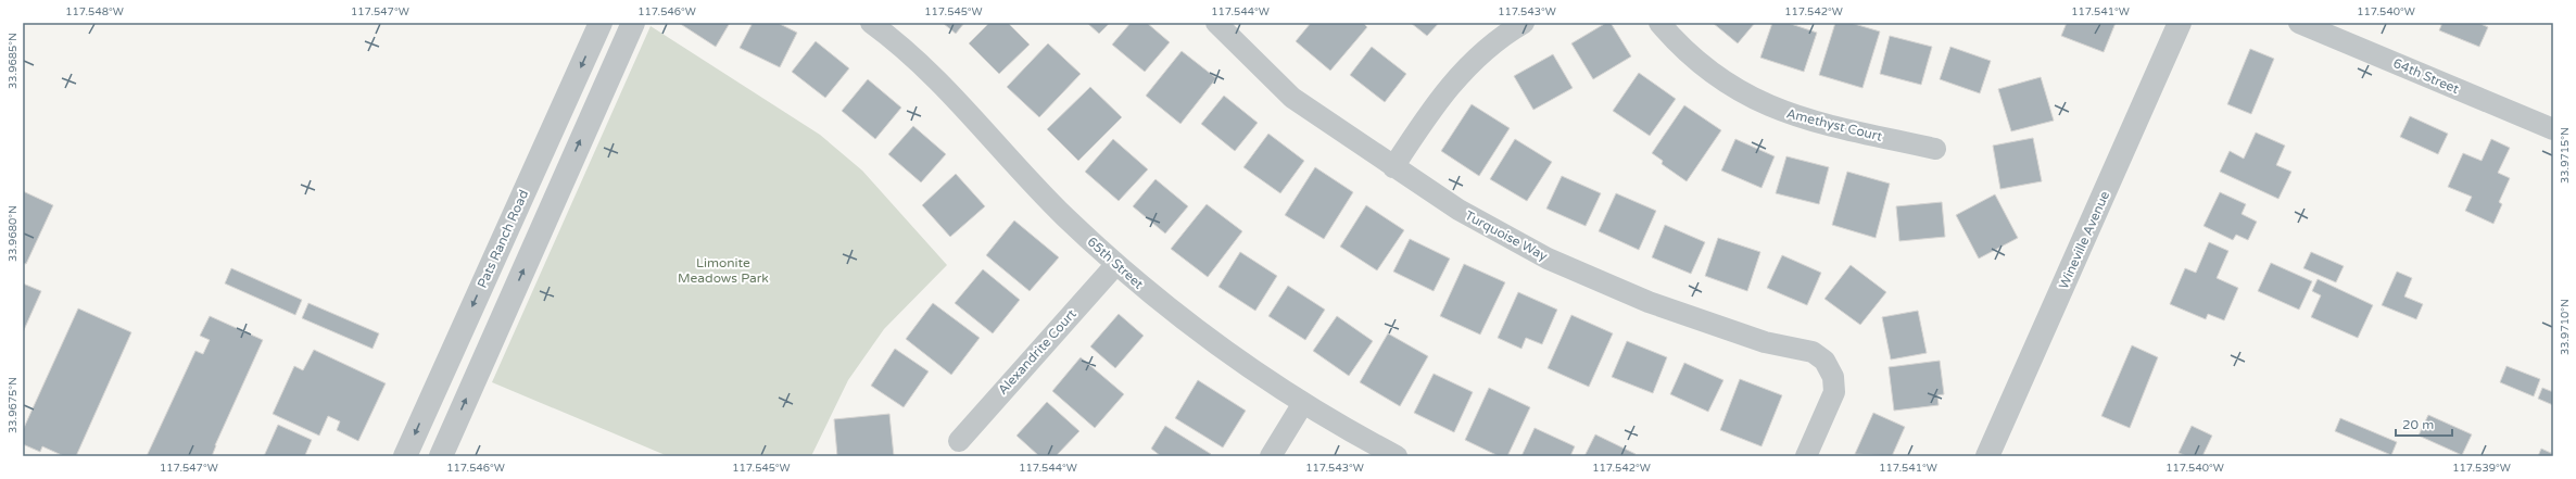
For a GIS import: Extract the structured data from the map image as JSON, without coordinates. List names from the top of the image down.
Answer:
{
  "streets": {
    "street": [
      "64th Street",
      "Amethyst Court",
      "Turquoise Way",
      "Pats Ranch Road",
      "Wineville Avenue",
      "65th Street",
      "Alexandrite Court"
    ]
  },
  "crossings": [
    ["65th Street", "Alexandrite Court"]
  ],
  "parks": ["Limonite Meadows Park"],
  "scale_bar": "20 m",
  "coordinates": [
    "117.548°W",
    "117.547°W",
    "117.546°W",
    "117.545°W",
    "117.544°W",
    "117.543°W",
    "117.542°W",
    "117.541°W",
    "117.540°W",
    "33.9685°N",
    "33.9715°N",
    "33.9680°N",
    "33.9710°N",
    "33.9675°N",
    "117.539°W"
  ]
}
